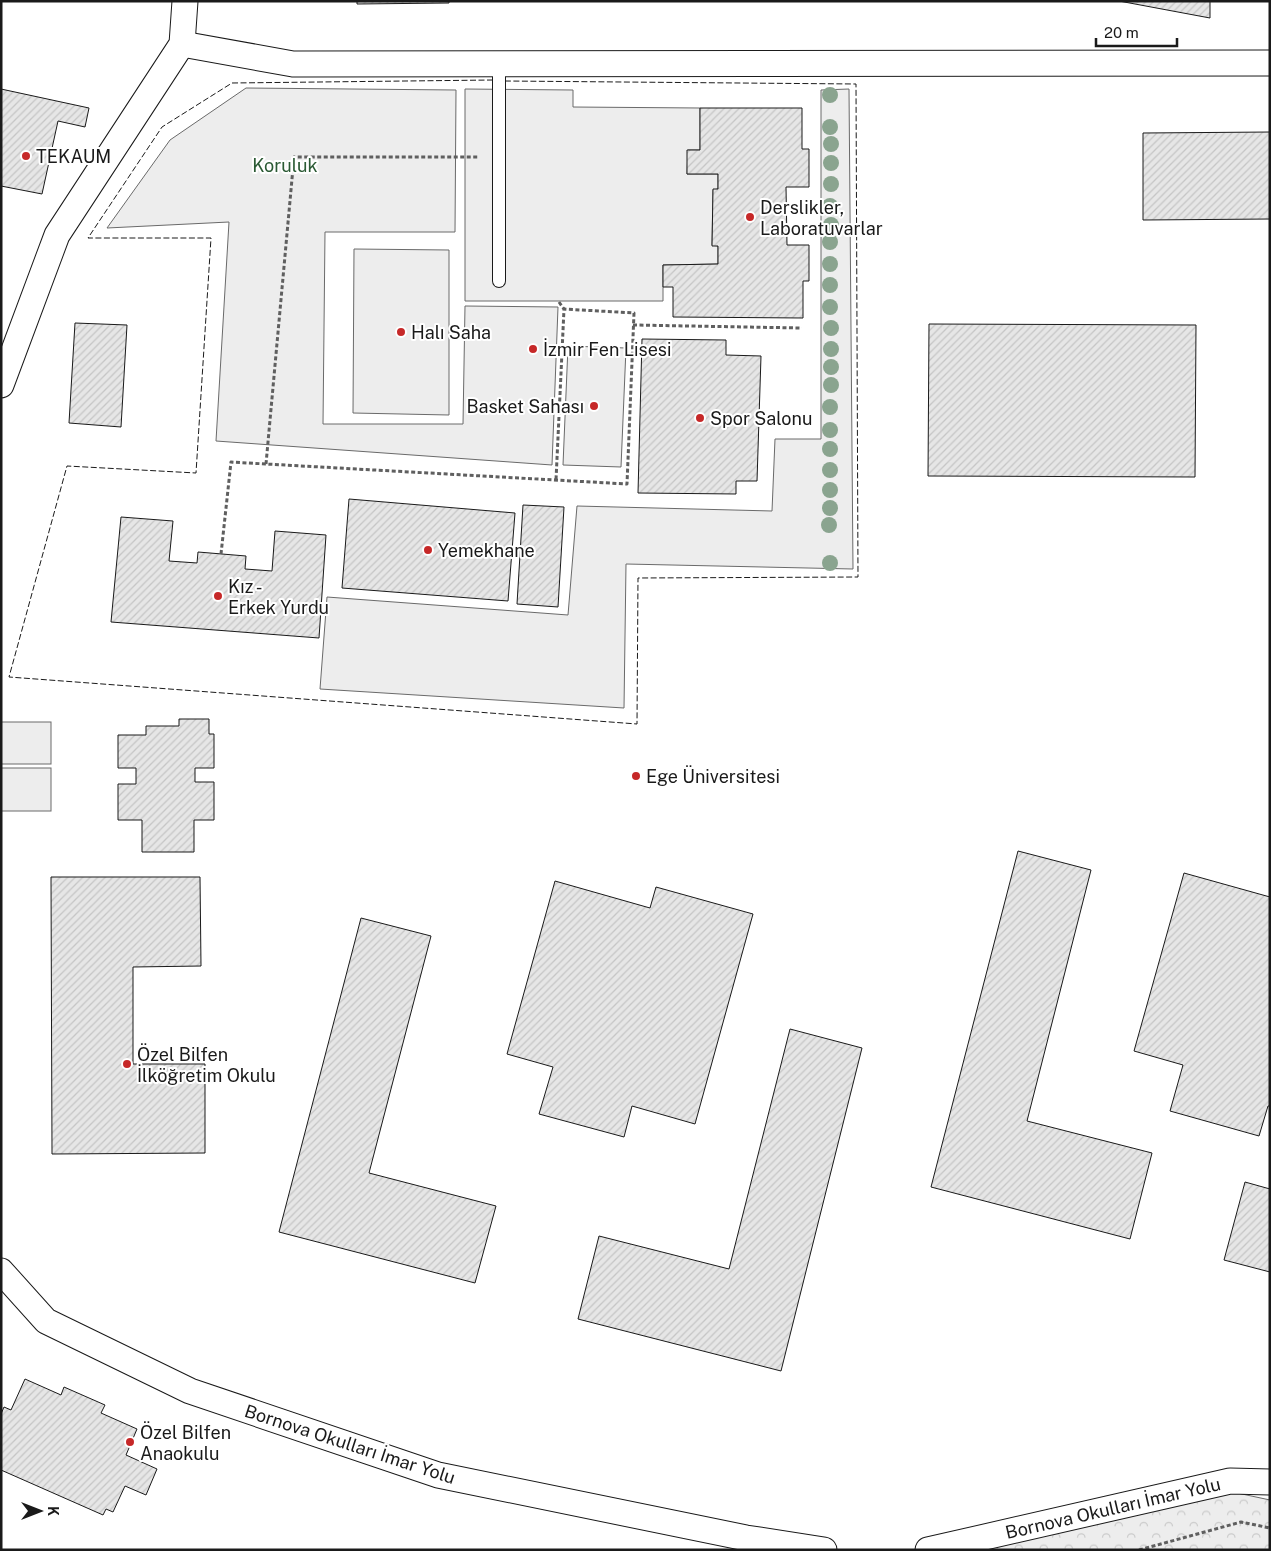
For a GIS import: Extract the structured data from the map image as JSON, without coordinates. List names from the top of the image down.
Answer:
{
  "streets": {
    "street": ["Bornova Okulları İmar Yolu"]
  },
  "parks": ["Koruluk"],
  "places": [
    "TEKAUM",
    "Derslikler, Laboratuvarlar",
    "Halı Saha",
    "İzmir Fen Lisesi",
    "Basket Sahası",
    "Spor Salonu",
    "Yemekhane",
    "Kız - Erkek Yurdu",
    "Ege Üniversitesi",
    "Özel Bilfen İlköğretim Okulu",
    "Özel Bilfen Anaokulu"
  ],
  "scale_bar": "20 m",
  "north": "right"
}
